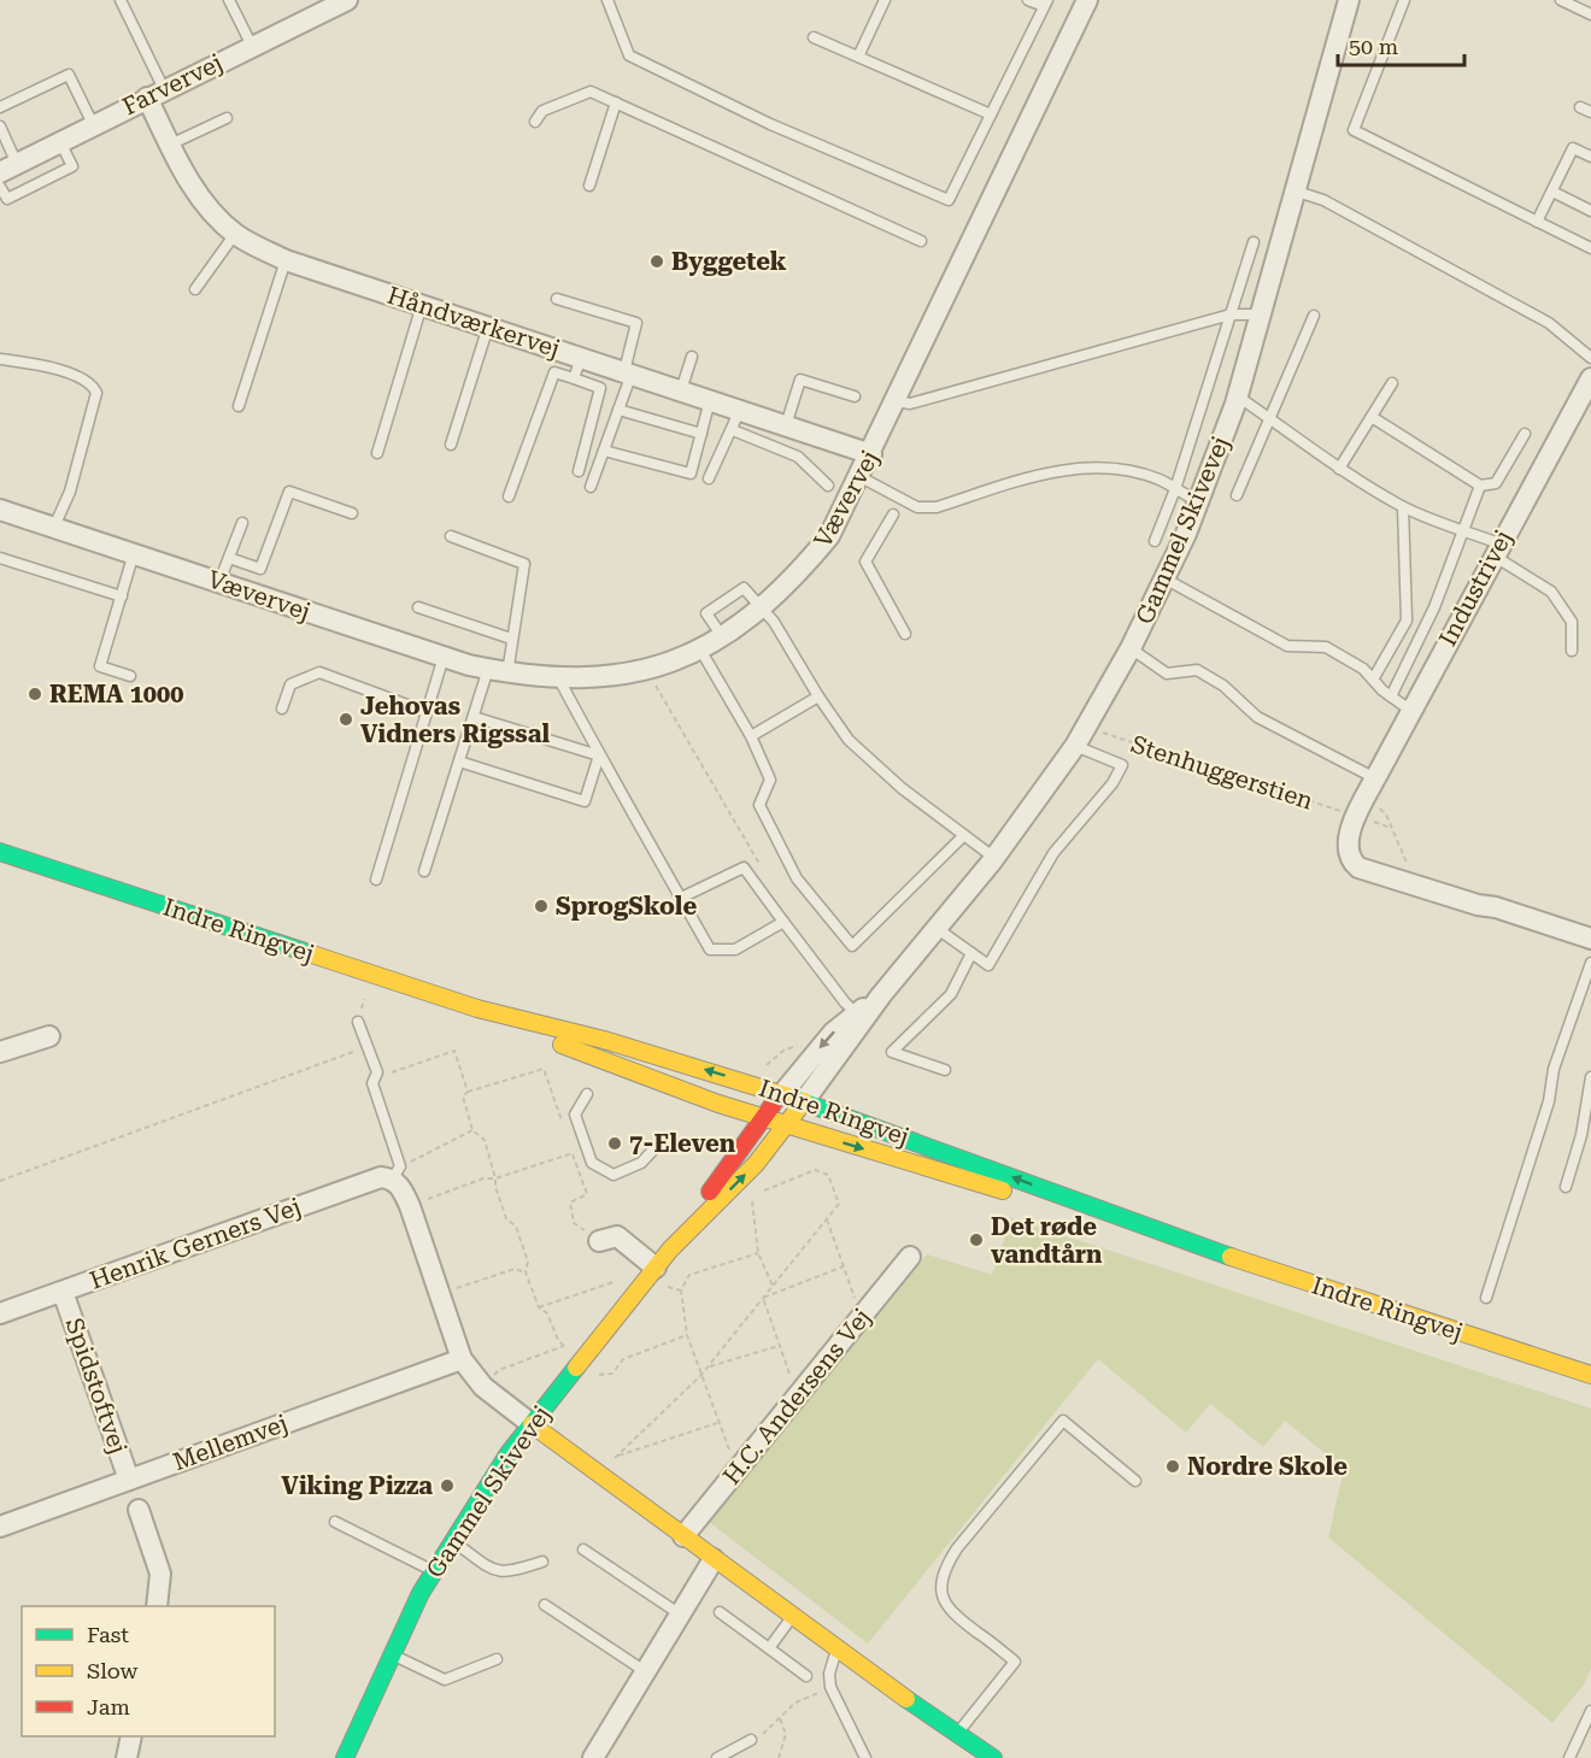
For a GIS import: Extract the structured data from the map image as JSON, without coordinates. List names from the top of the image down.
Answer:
{
  "streets": {
    "main road": ["Gammel Skivevej", "Indre Ringvej"],
    "street": [
      "Farvervej",
      "Håndværkervej",
      "Vævervej",
      "Industrivej",
      "Henrik Gerners Vej",
      "Spidstoftvej",
      "H.C. Andersens Vej",
      "Mellemvej"
    ],
    "path": ["Stenhuggerstien"]
  },
  "crossings": [
    ["Farvervej", "Håndværkervej"],
    ["Håndværkervej", "Vævervej"],
    ["Gammel Skivevej", "Stenhuggerstien"],
    ["Gammel Skivevej", "Indre Ringvej"],
    ["Industrivej", "Stenhuggerstien"],
    ["Henrik Gerners Vej", "Spidstoftvej"],
    ["Spidstoftvej", "Mellemvej"]
  ],
  "places": [
    "Byggetek",
    "REMA 1000",
    "Jehovas Vidners Rigssal",
    "SprogSkole",
    "7-Eleven",
    "Det røde vandtårn",
    "Nordre Skole",
    "Viking Pizza"
  ],
  "legend": ["Fast", "Slow", "Jam"],
  "scale_bar": "50 m"
}
